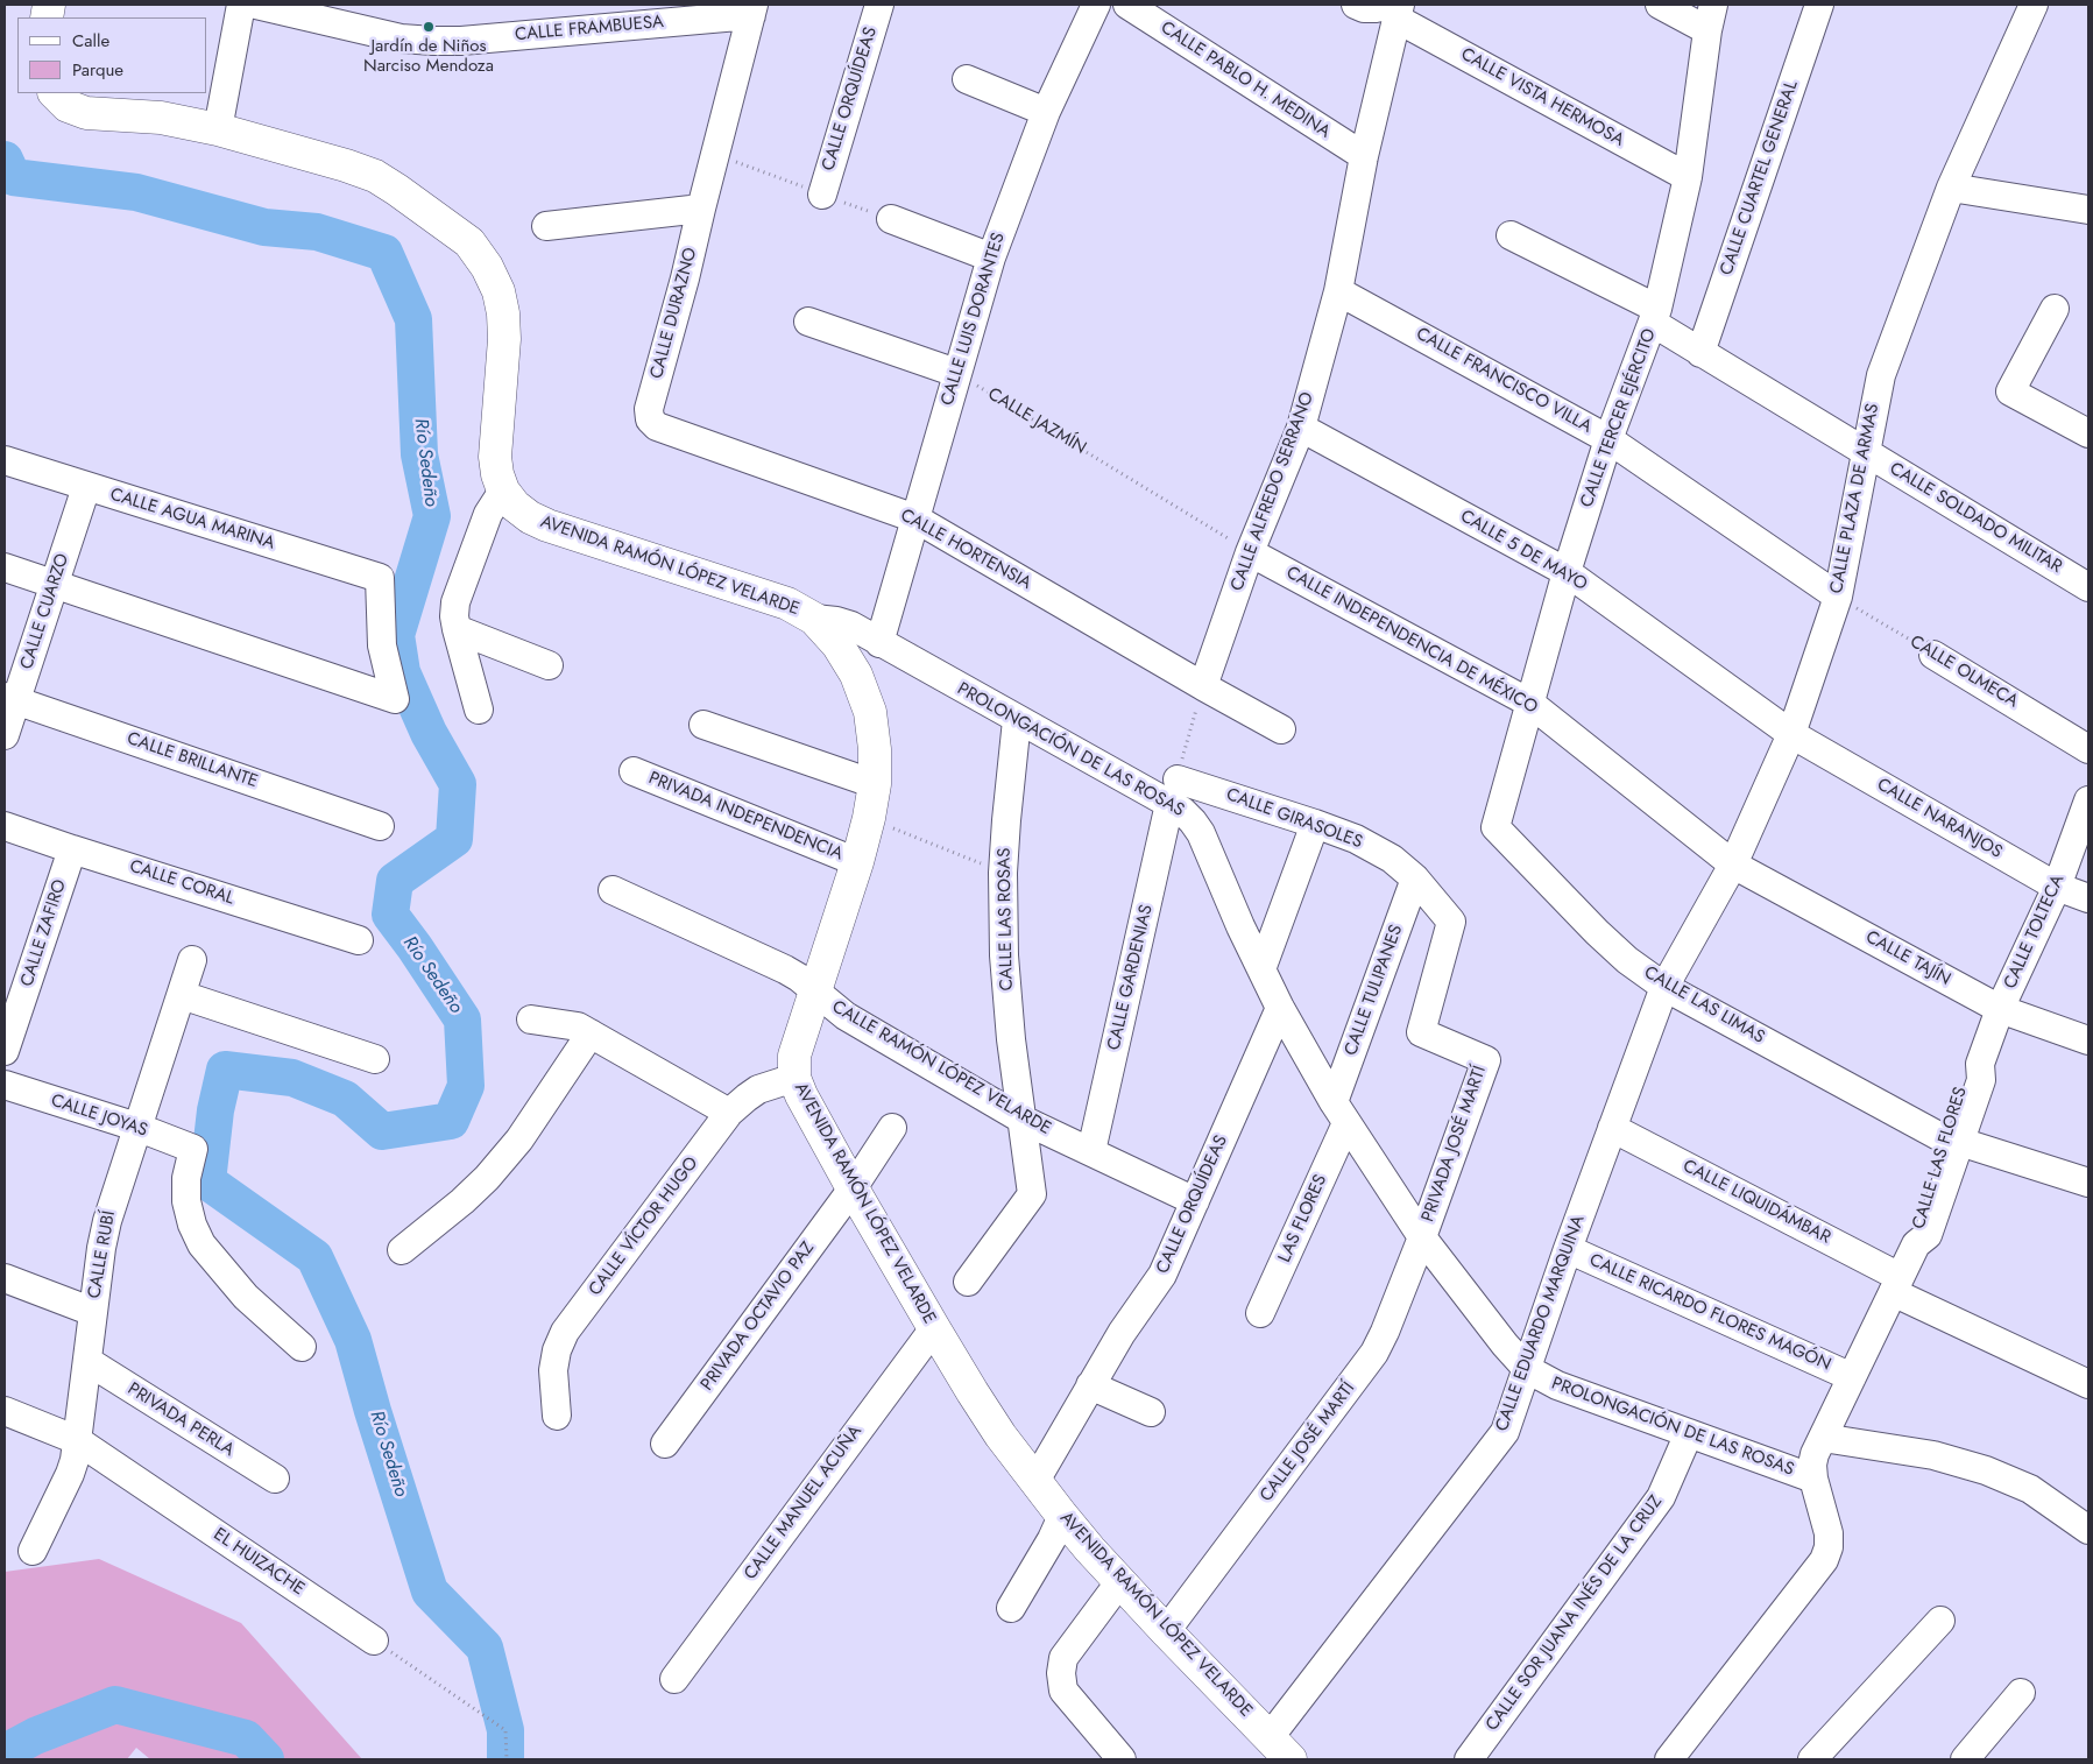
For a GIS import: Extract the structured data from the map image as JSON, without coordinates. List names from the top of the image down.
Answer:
{
  "streets": {
    "main road": ["AVENIDA RAMÓN LÓPEZ VELARDE"],
    "street": [
      "CALLE FRAMBUESA",
      "CALLE PABLO H. MEDINA",
      "CALLE VISTA HERMOSA",
      "CALLE ORQUÍDEAS",
      "CALLE CUARTEL GENERAL",
      "CALLE DURAZNO",
      "CALLE LUIS DORANTES",
      "CALLE FRANCISCO VILLA",
      "CALLE TERCER EJÉRCITO",
      "CALLE ALFREDO SERRANO",
      "CALLE PLAZA DE ARMAS",
      "CALLE SOLDADO MILITAR",
      "CALLE AGUA MARINA",
      "CALLE HORTENSIA",
      "CALLE 5 DE MAYO",
      "CALLE CUARZO",
      "CALLE INDEPENDENCIA DE MÉXICO",
      "CALLE OLMECA",
      "PROLONGACIÓN DE LAS ROSAS",
      "CALLE BRILLANTE",
      "PRIVADA INDEPENDENCIA",
      "CALLE GIRASOLES",
      "CALLE NARANJOS",
      "CALLE CORAL",
      "CALLE LAS ROSAS",
      "CALLE TOLTECA",
      "CALLE ZAFIRO",
      "CALLE TAJÍN",
      "CALLE GARDENIAS",
      "CALLE TULIPANES",
      "CALLE LAS LIMAS",
      "CALLE RAMÓN LÓPEZ VELARDE",
      "CALLE JOYAS",
      "PRIVADA JOSÉ MARTÍ",
      "CALLE LAS FLORES",
      "CALLE LIQUIDÁMBAR",
      "LAS FLORES",
      "CALLE VÍCTOR HUGO",
      "CALLE RUBÍ",
      "CALLE RICARDO FLORES MAGÓN",
      "PRIVADA OCTAVIO PAZ",
      "CALLE EDUARDO MARQUINA",
      "PRIVADA PERLA",
      "CALLE JOSÉ MARTÍ",
      "CALLE MANUEL ACUÑA",
      "EL HUIZACHE",
      "CALLE SOR JUANA INÉS DE LA CRUZ"
    ],
    "path": ["CALLE JAZMÍN"]
  },
  "crossings": [
    ["CALLE FRAMBUESA", "CALLE DURAZNO"],
    ["CALLE PABLO H. MEDINA", "CALLE ALFREDO SERRANO"],
    ["CALLE VISTA HERMOSA", "CALLE TERCER EJÉRCITO"],
    ["CALLE VISTA HERMOSA", "CALLE ALFREDO SERRANO"],
    ["CALLE ORQUÍDEAS", "AVENIDA RAMÓN LÓPEZ VELARDE"],
    ["CALLE ORQUÍDEAS", "PROLONGACIÓN DE LAS ROSAS"],
    ["CALLE ORQUÍDEAS", "CALLE RAMÓN LÓPEZ VELARDE"],
    ["CALLE CUARTEL GENERAL", "CALLE SOLDADO MILITAR"],
    ["CALLE DURAZNO", "CALLE HORTENSIA"],
    ["CALLE LUIS DORANTES", "CALLE JAZMÍN"],
    ["CALLE LUIS DORANTES", "CALLE HORTENSIA"],
    ["CALLE LUIS DORANTES", "PROLONGACIÓN DE LAS ROSAS"],
    ["CALLE FRANCISCO VILLA", "CALLE TERCER EJÉRCITO"],
    ["CALLE FRANCISCO VILLA", "CALLE ALFREDO SERRANO"],
    ["CALLE FRANCISCO VILLA", "CALLE PLAZA DE ARMAS"],
    ["CALLE FRANCISCO VILLA", "CALLE OLMECA"],
    ["CALLE TERCER EJÉRCITO", "CALLE SOLDADO MILITAR"],
    ["CALLE TERCER EJÉRCITO", "CALLE 5 DE MAYO"],
    ["CALLE TERCER EJÉRCITO", "CALLE INDEPENDENCIA DE MÉXICO"],
    ["CALLE TERCER EJÉRCITO", "CALLE LAS LIMAS"],
    ["CALLE JAZMÍN", "CALLE ALFREDO SERRANO"],
    ["CALLE JAZMÍN", "CALLE INDEPENDENCIA DE MÉXICO"],
    ["CALLE ALFREDO SERRANO", "CALLE HORTENSIA"],
    ["CALLE ALFREDO SERRANO", "CALLE 5 DE MAYO"],
    ["CALLE ALFREDO SERRANO", "CALLE INDEPENDENCIA DE MÉXICO"],
    ["CALLE PLAZA DE ARMAS", "CALLE SOLDADO MILITAR"],
    ["CALLE PLAZA DE ARMAS", "CALLE 5 DE MAYO"],
    ["CALLE PLAZA DE ARMAS", "CALLE INDEPENDENCIA DE MÉXICO"],
    ["CALLE PLAZA DE ARMAS", "CALLE OLMECA"],
    ["CALLE PLAZA DE ARMAS", "CALLE NARANJOS"],
    ["CALLE PLAZA DE ARMAS", "CALLE TAJÍN"],
    ["CALLE PLAZA DE ARMAS", "CALLE LAS LIMAS"],
    ["CALLE PLAZA DE ARMAS", "CALLE EDUARDO MARQUINA"],
    ["CALLE AGUA MARINA", "CALLE CUARZO"],
    ["CALLE 5 DE MAYO", "CALLE NARANJOS"],
    ["AVENIDA RAMÓN LÓPEZ VELARDE", "PROLONGACIÓN DE LAS ROSAS"],
    ["AVENIDA RAMÓN LÓPEZ VELARDE", "PRIVADA INDEPENDENCIA"],
    ["AVENIDA RAMÓN LÓPEZ VELARDE", "CALLE RAMÓN LÓPEZ VELARDE"],
    ["AVENIDA RAMÓN LÓPEZ VELARDE", "CALLE VÍCTOR HUGO"],
    ["AVENIDA RAMÓN LÓPEZ VELARDE", "PRIVADA OCTAVIO PAZ"],
    ["AVENIDA RAMÓN LÓPEZ VELARDE", "CALLE EDUARDO MARQUINA"],
    ["AVENIDA RAMÓN LÓPEZ VELARDE", "CALLE JOSÉ MARTÍ"],
    ["AVENIDA RAMÓN LÓPEZ VELARDE", "CALLE MANUEL ACUÑA"],
    ["CALLE CUARZO", "CALLE BRILLANTE"],
    ["CALLE INDEPENDENCIA DE MÉXICO", "CALLE TAJÍN"],
    ["PROLONGACIÓN DE LAS ROSAS", "CALLE GIRASOLES"],
    ["PROLONGACIÓN DE LAS ROSAS", "CALLE LAS ROSAS"],
    ["PROLONGACIÓN DE LAS ROSAS", "CALLE GARDENIAS"],
    ["PROLONGACIÓN DE LAS ROSAS", "CALLE TULIPANES"],
    ["PROLONGACIÓN DE LAS ROSAS", "PRIVADA JOSÉ MARTÍ"],
    ["PROLONGACIÓN DE LAS ROSAS", "CALLE LAS FLORES"],
    ["PROLONGACIÓN DE LAS ROSAS", "LAS FLORES"],
    ["PROLONGACIÓN DE LAS ROSAS", "CALLE EDUARDO MARQUINA"],
    ["PROLONGACIÓN DE LAS ROSAS", "CALLE JOSÉ MARTÍ"],
    ["PROLONGACIÓN DE LAS ROSAS", "CALLE SOR JUANA INÉS DE LA CRUZ"],
    ["CALLE GIRASOLES", "CALLE GARDENIAS"],
    ["CALLE GIRASOLES", "CALLE TULIPANES"],
    ["CALLE GIRASOLES", "PRIVADA JOSÉ MARTÍ"],
    ["CALLE NARANJOS", "CALLE TOLTECA"],
    ["CALLE CORAL", "CALLE ZAFIRO"],
    ["CALLE LAS ROSAS", "CALLE RAMÓN LÓPEZ VELARDE"],
    ["CALLE TOLTECA", "CALLE TAJÍN"],
    ["CALLE TOLTECA", "CALLE LAS FLORES"],
    ["CALLE GARDENIAS", "CALLE RAMÓN LÓPEZ VELARDE"],
    ["CALLE TULIPANES", "LAS FLORES"],
    ["CALLE LAS LIMAS", "CALLE LAS FLORES"],
    ["CALLE LAS LIMAS", "CALLE EDUARDO MARQUINA"],
    ["CALLE JOYAS", "CALLE RUBÍ"],
    ["PRIVADA JOSÉ MARTÍ", "CALLE JOSÉ MARTÍ"],
    ["CALLE LAS FLORES", "CALLE LIQUIDÁMBAR"],
    ["CALLE LAS FLORES", "CALLE RICARDO FLORES MAGÓN"],
    ["CALLE LIQUIDÁMBAR", "CALLE EDUARDO MARQUINA"],
    ["CALLE RUBÍ", "PRIVADA PERLA"],
    ["CALLE RUBÍ", "EL HUIZACHE"],
    ["CALLE RICARDO FLORES MAGÓN", "CALLE EDUARDO MARQUINA"]
  ],
  "water": ["Río Sedeño"],
  "places": ["Jardín de Niños Narciso Mendoza"],
  "legend": ["Calle", "Parque"]
}
